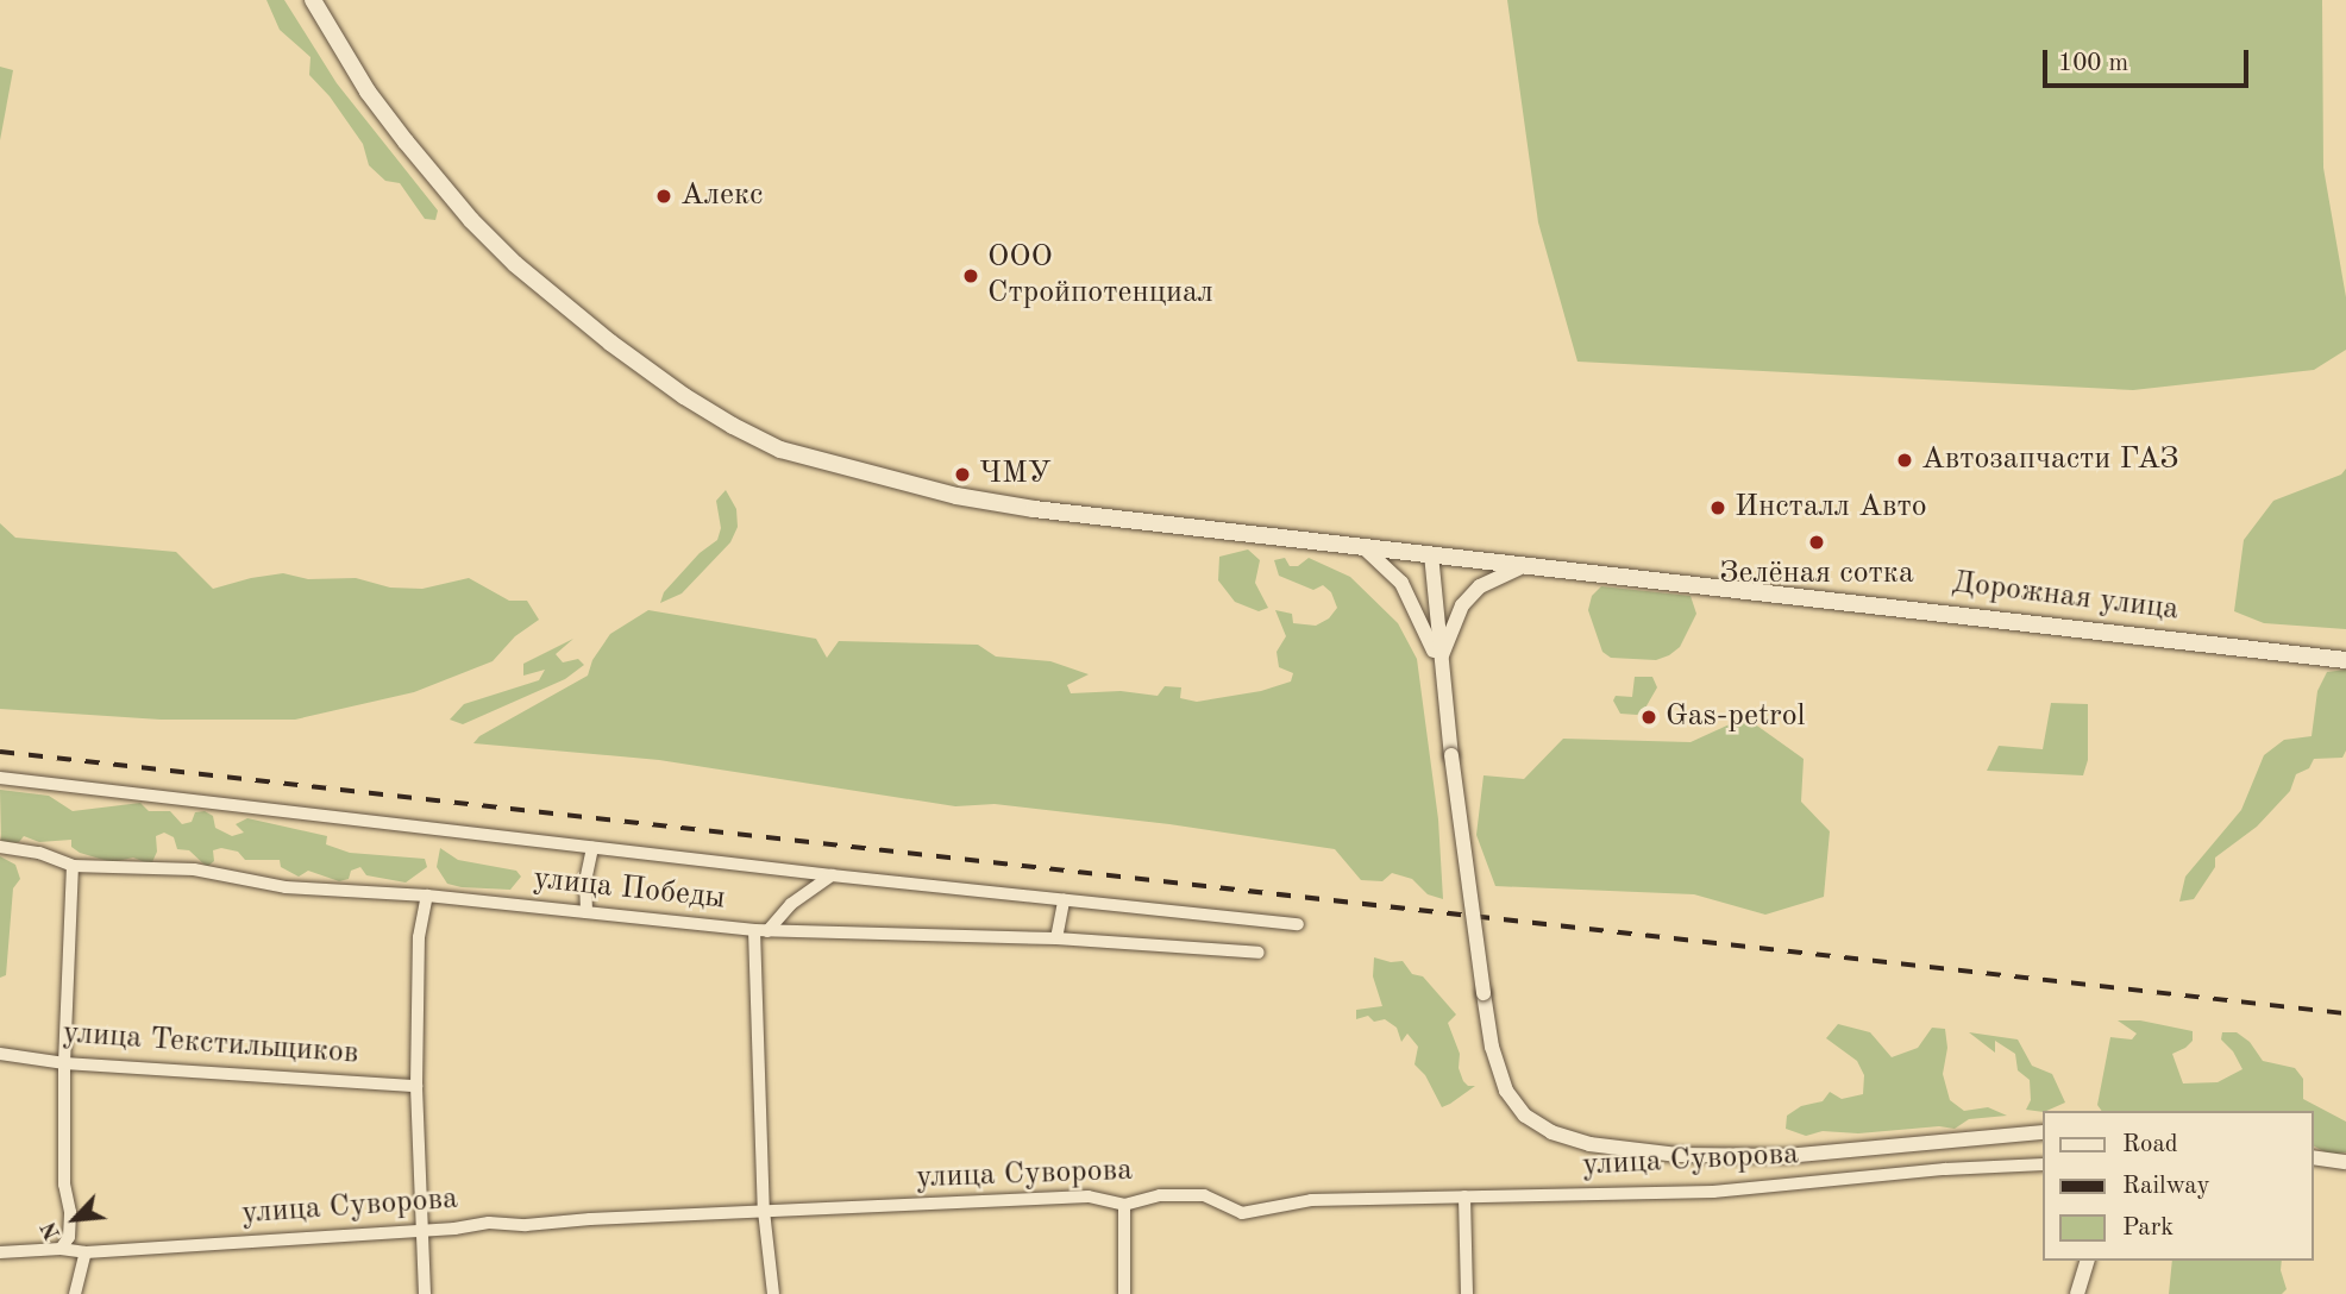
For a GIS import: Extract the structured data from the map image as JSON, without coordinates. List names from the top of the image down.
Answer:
{
  "streets": {
    "main road": ["Дорожная улица"],
    "street": ["улица Победы", "улица Текстильщиков", "улица Суворова"]
  },
  "places": [
    "Алекс",
    "ООО Стройпотенциал",
    "Автозапчасти ГАЗ",
    "ЧМУ",
    "Инсталл Авто",
    "Зелёная сотка",
    "Gas-petrol"
  ],
  "legend": ["Road", "Railway", "Park"],
  "scale_bar": "100 m",
  "north": "bottom left"
}
